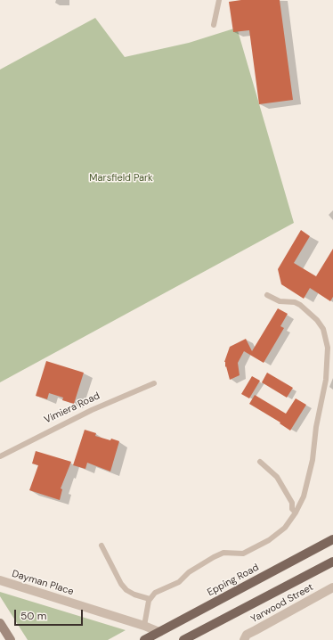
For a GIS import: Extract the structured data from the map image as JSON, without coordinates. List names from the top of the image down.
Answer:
{
  "streets": {
    "main road": ["Epping Road"],
    "street": ["Dayman Place", "Yarwood Street"],
    "lane": ["Vimiera Road"]
  },
  "crossings": [
    ["Epping Road", "Dayman Place"]
  ],
  "parks": ["Marsfield Park"],
  "scale_bar": "50 m"
}
